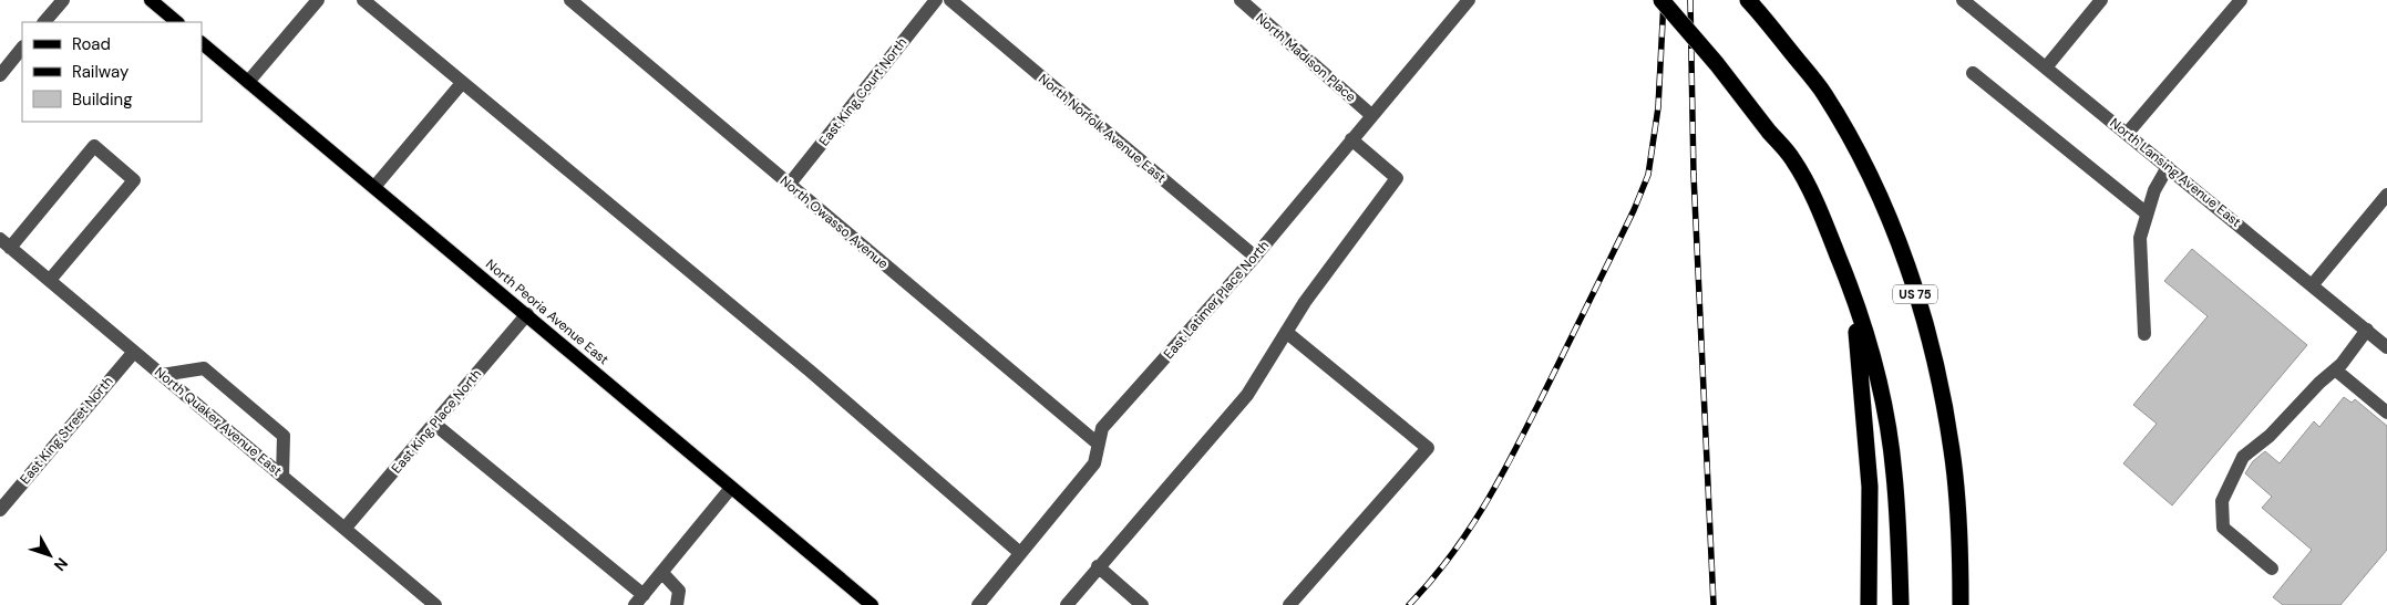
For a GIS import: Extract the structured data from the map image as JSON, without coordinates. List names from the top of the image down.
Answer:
{
  "streets": {
    "highway": ["US 75"],
    "main road": ["North Peoria Avenue East"],
    "street": [
      "North Madison Place",
      "East King Court North",
      "North Norfolk Avenue East",
      "North Lansing Avenue East",
      "North Owasso Avenue",
      "East Latimer Place North",
      "North Quaker Avenue East",
      "East King Place North",
      "East King Street North"
    ]
  },
  "crossings": [
    ["North Madison Place", "East Latimer Place North"],
    ["East King Court North", "North Owasso Avenue"],
    ["North Norfolk Avenue East", "East Latimer Place North"],
    ["North Owasso Avenue", "East Latimer Place North"],
    ["North Peoria Avenue East", "East King Place North"],
    ["North Quaker Avenue East", "East King Place North"],
    ["North Quaker Avenue East", "East King Street North"]
  ],
  "legend": ["Road", "Railway", "Building"],
  "north": "bottom right"
}
